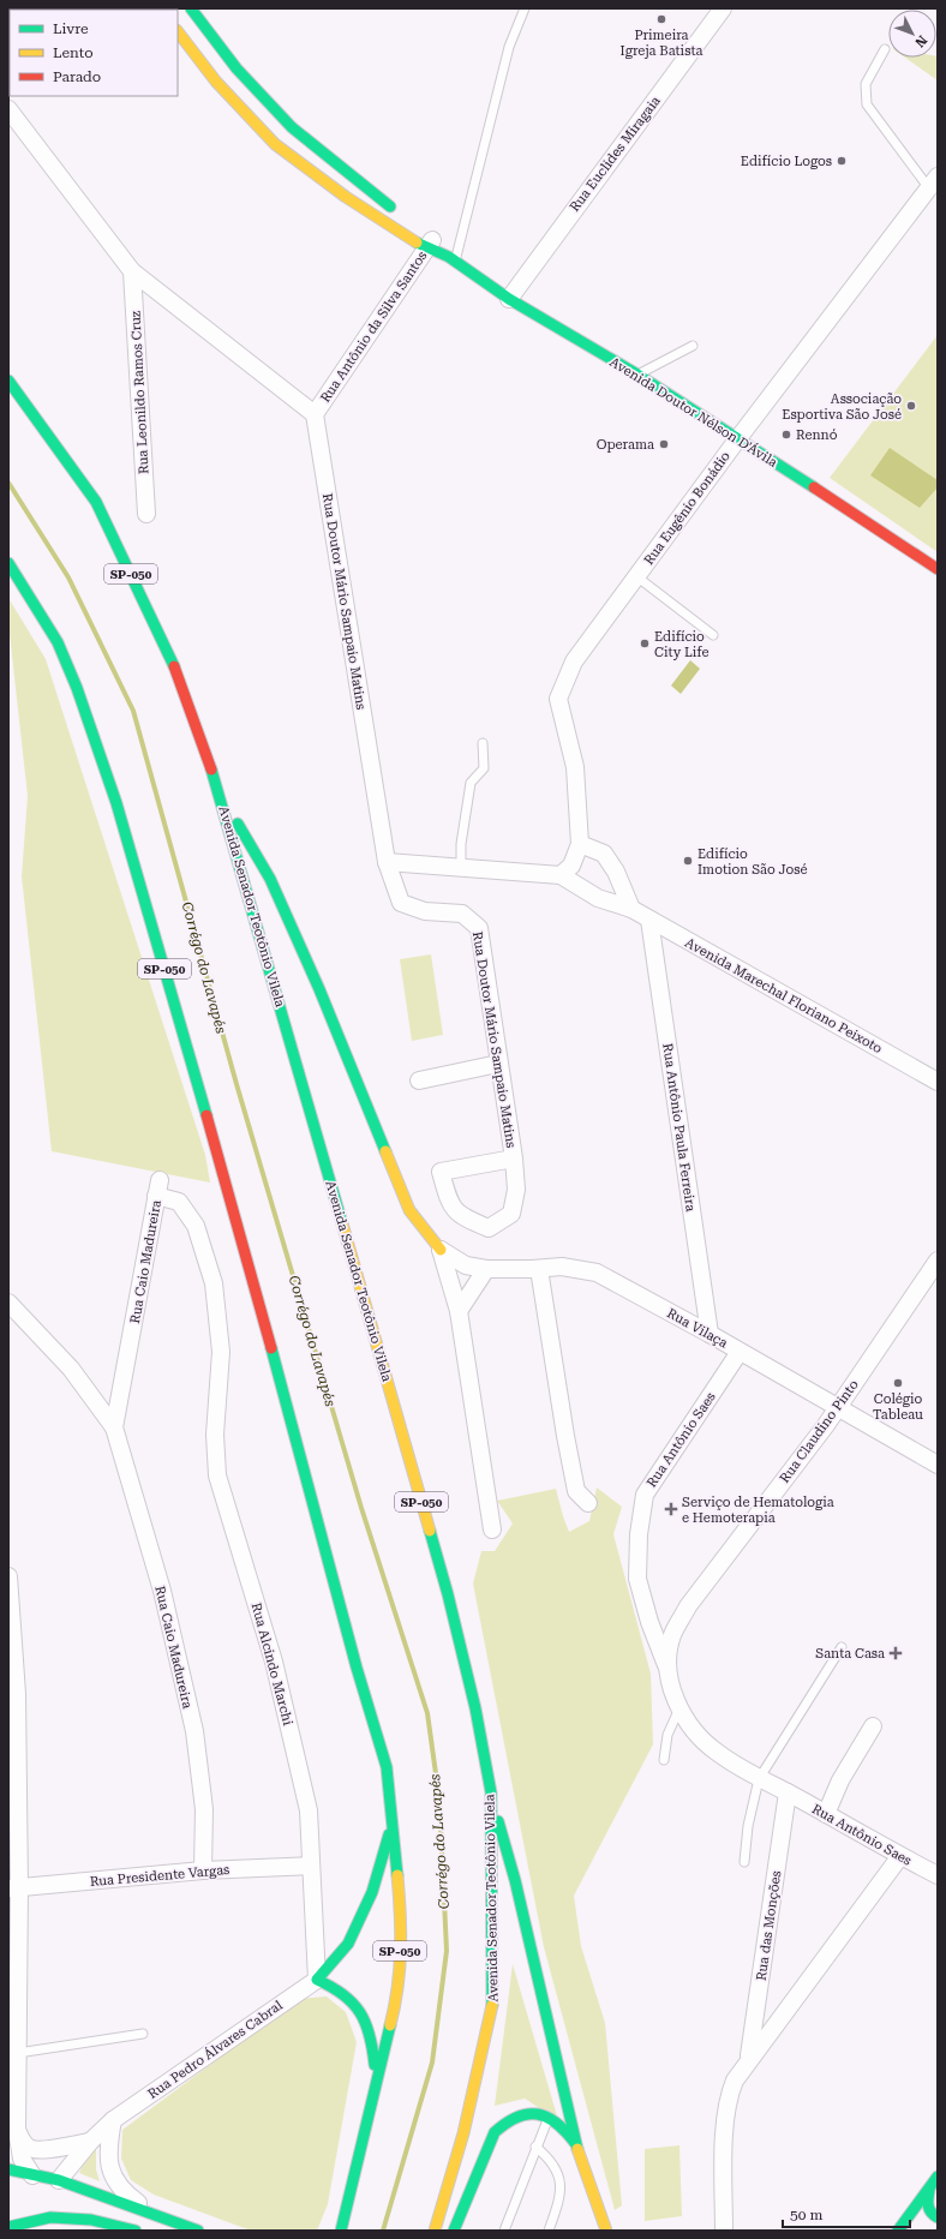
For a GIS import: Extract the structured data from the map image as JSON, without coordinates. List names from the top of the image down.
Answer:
{
  "streets": {
    "main road": ["Avenida Doutor Nélson D'Ávila", "SP-050", "Avenida Senador Teotônio Vilela"],
    "street": [
      "Rua Euclides Miragaia",
      "Rua Antônio da Silva Santos",
      "Rua Leonildo Ramos Cruz",
      "Rua Eugênio Bonádio",
      "Rua Doutor Mário Sampaio Matins",
      "Avenida Marechal Floriano Peixoto",
      "Rua Antônio Paula Ferreira",
      "Rua Caio Madureira",
      "Rua Vilaça",
      "Rua Claudino Pinto",
      "Rua Antônio Saes",
      "Rua Alcindo Marchi",
      "Rua Presidente Vargas",
      "Rua das Monções",
      "Rua Pedro Álvares Cabral"
    ]
  },
  "crossings": [
    ["Rua Euclides Miragaia", "Avenida Doutor Nélson D'Ávila"],
    ["Rua Antônio da Silva Santos", "Avenida Doutor Nélson D'Ávila"],
    ["Rua Antônio da Silva Santos", "Rua Doutor Mário Sampaio Matins"],
    ["Avenida Doutor Nélson D'Ávila", "Rua Eugênio Bonádio"],
    ["Rua Eugênio Bonádio", "Avenida Marechal Floriano Peixoto"],
    ["Rua Doutor Mário Sampaio Matins", "Avenida Marechal Floriano Peixoto"],
    ["Avenida Marechal Floriano Peixoto", "Rua Antônio Paula Ferreira"],
    ["Rua Antônio Paula Ferreira", "Rua Vilaça"],
    ["Rua Caio Madureira", "Rua Alcindo Marchi"],
    ["Rua Caio Madureira", "Rua Presidente Vargas"],
    ["Rua Vilaça", "Rua Claudino Pinto"],
    ["Rua Vilaça", "Rua Antônio Saes"],
    ["Rua Claudino Pinto", "Rua Antônio Saes"],
    ["Rua Claudino Pinto", "Rua das Monções"],
    ["Rua Antônio Saes", "Rua das Monções"],
    ["Rua Alcindo Marchi", "Rua Presidente Vargas"],
    ["Rua Alcindo Marchi", "Rua Pedro Álvares Cabral"]
  ],
  "water": ["Corrégo do Lavapés"],
  "places": {
    "other": [
      "Primeira Igreja Batista",
      "Edifício Logos",
      "Associação Esportiva São José",
      "Rennó",
      "Operama",
      "Edifício City Life",
      "Edifício Imotion São José",
      "Colégio Tableau"
    ],
    "health": ["Serviço de Hematologia e Hemoterapia", "Santa Casa"]
  },
  "legend": ["Livre", "Lento", "Parado"],
  "scale_bar": "50 m",
  "north": "bottom right"
}
